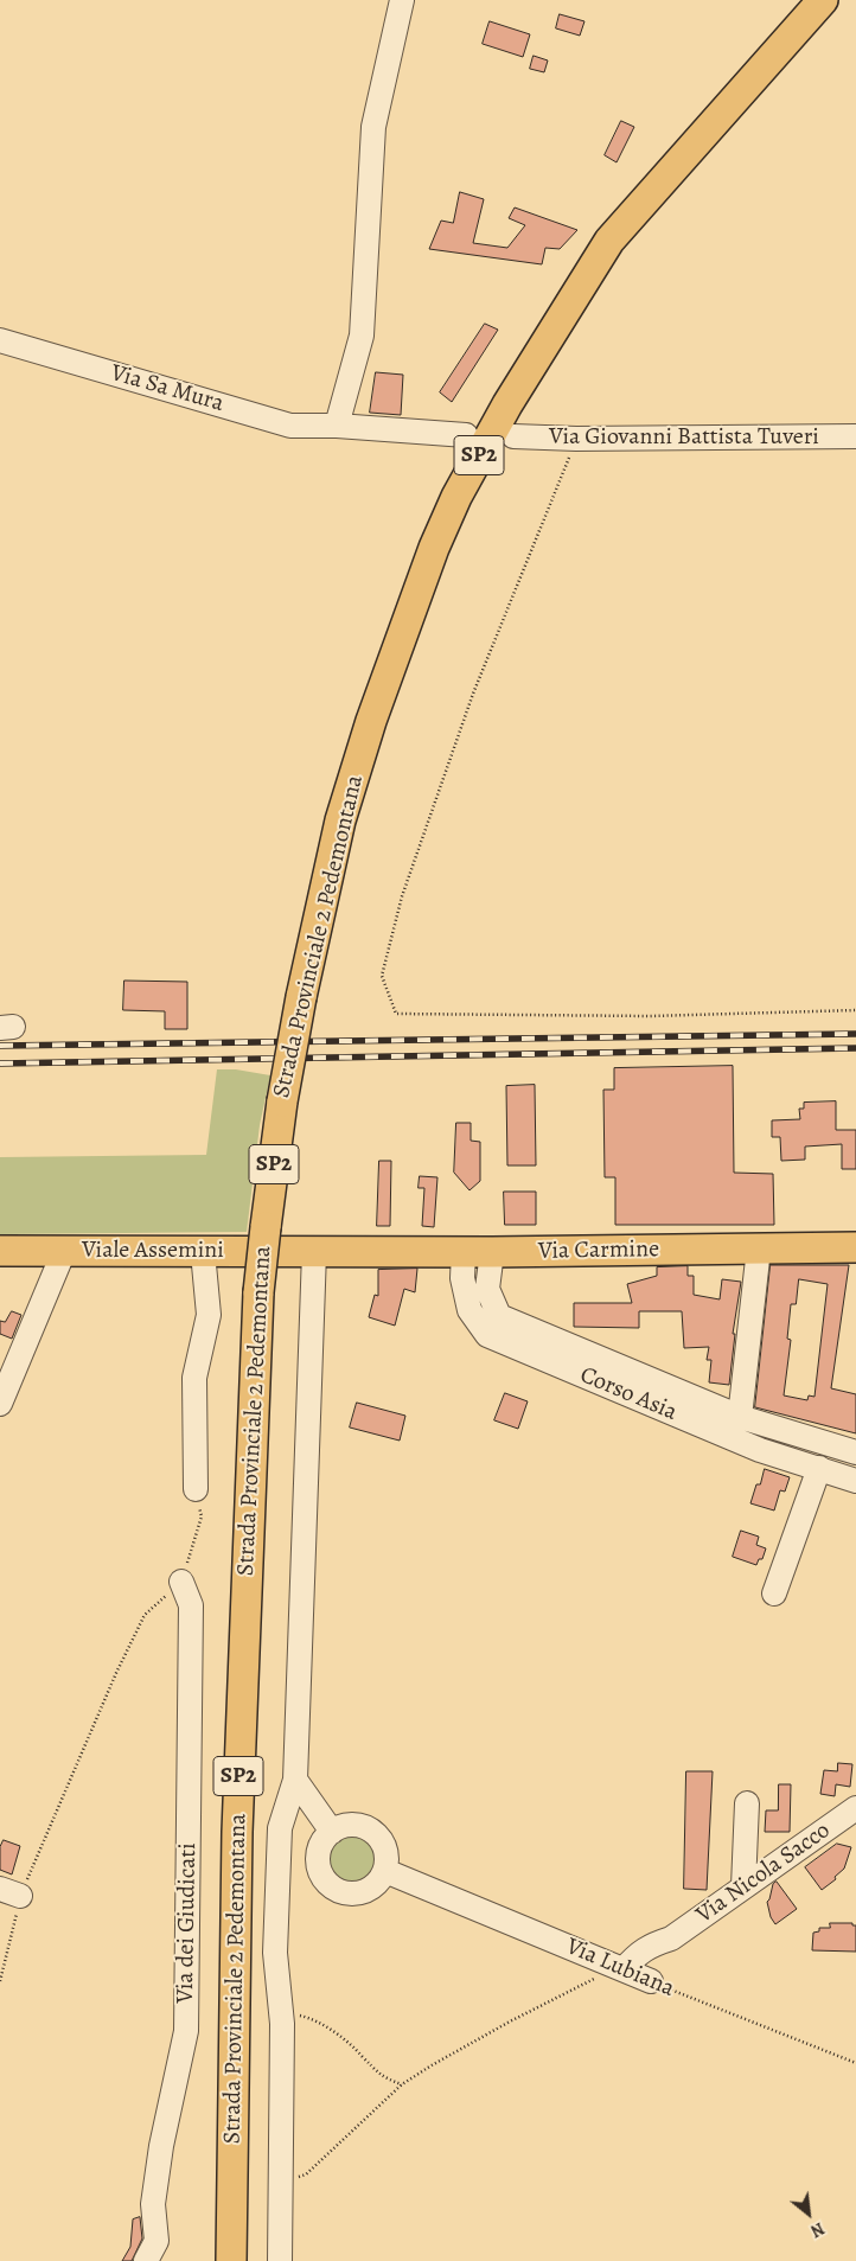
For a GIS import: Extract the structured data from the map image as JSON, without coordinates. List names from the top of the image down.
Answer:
{
  "streets": {
    "main road": [
      "SP2",
      "Strada Provinciale 2 Pedemontana",
      "Viale Assemini",
      "Via Carmine"
    ],
    "street": [
      "Via Sa Mura",
      "Via Giovanni Battista Tuveri",
      "Corso Asia",
      "Via Nicola Sacco",
      "Via dei Giudicati",
      "Via Lubiana"
    ]
  },
  "crossings": [
    ["Viale Assemini", "Via Carmine"],
    ["Via Carmine", "Corso Asia"],
    ["Via Nicola Sacco", "Via Lubiana"]
  ],
  "north": "bottom right"
}
